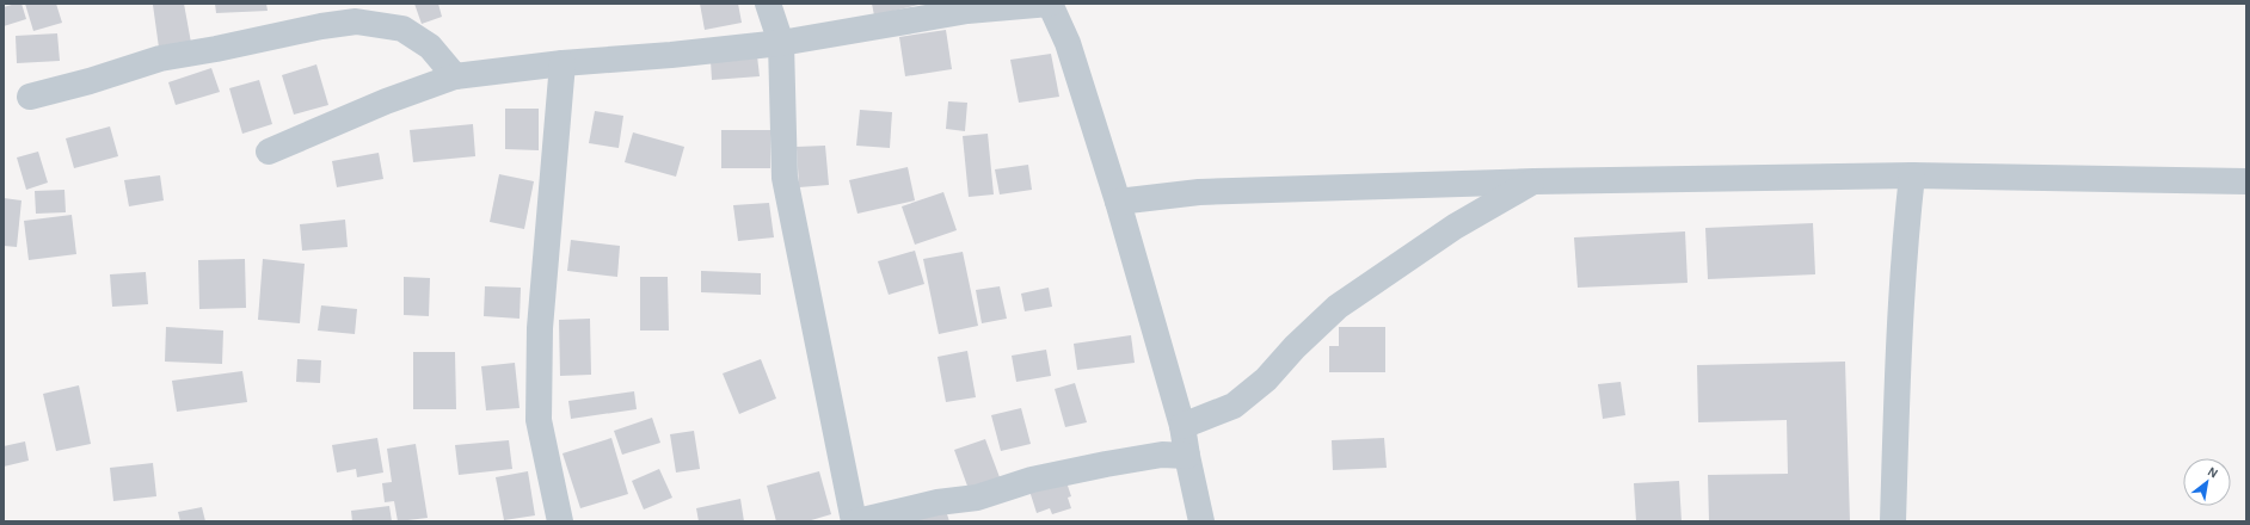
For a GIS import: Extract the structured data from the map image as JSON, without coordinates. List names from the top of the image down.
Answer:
{
  "north": "top right"
}
